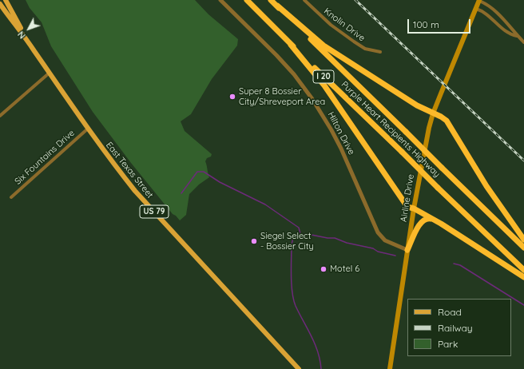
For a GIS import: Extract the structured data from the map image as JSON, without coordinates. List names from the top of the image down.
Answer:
{
  "streets": {
    "highway": ["I 20", "Purple Heart Recipients Highway"],
    "main road": ["East Texas Street", "Airline Drive", "US 79"],
    "street": ["Knolin Drive", "Hilton Drive", "Six Fountains Drive"]
  },
  "crossings": [
    ["Hilton Drive", "Airline Drive"],
    ["Six Fountains Drive", "East Texas Street"]
  ],
  "places": ["Super 8 Bossier City/Shreveport Area", "Siegel Select - Bossier City", "Motel 6"],
  "legend": ["Road", "Railway", "Park"],
  "scale_bar": "100 m",
  "north": "bottom left"
}
